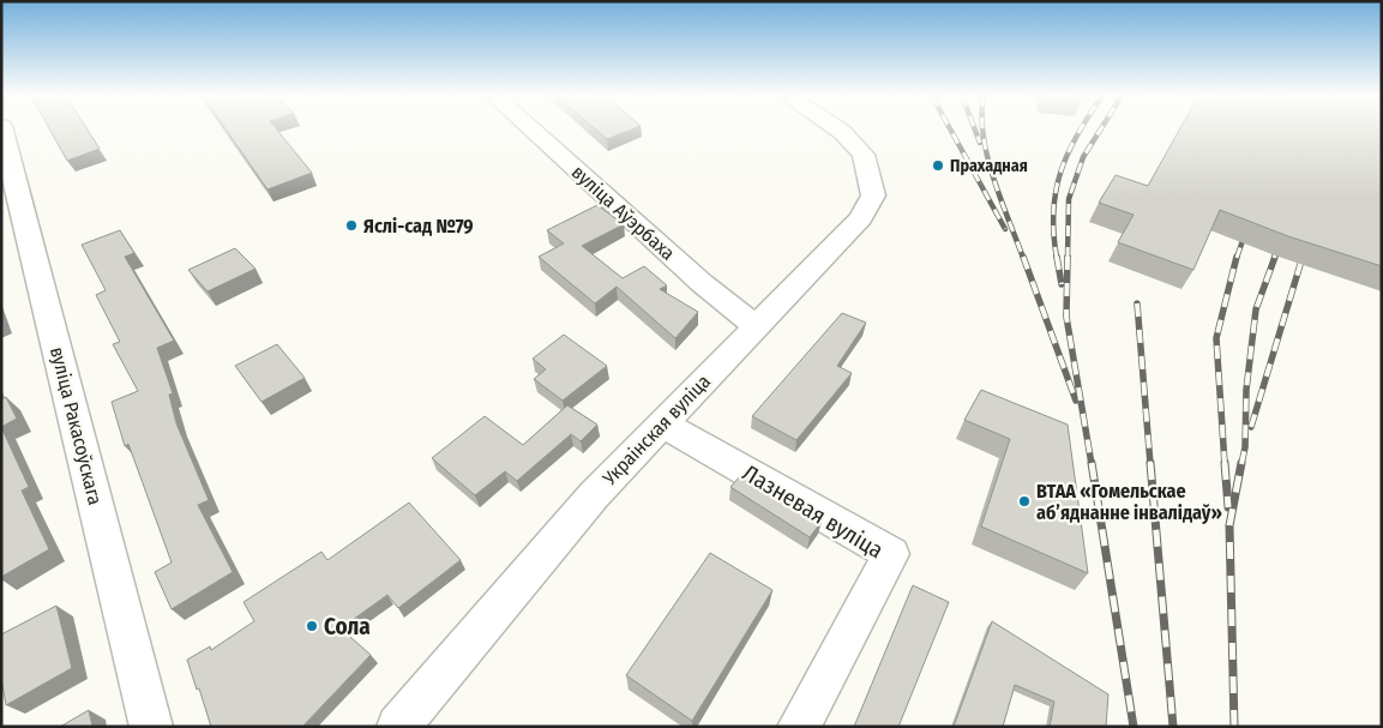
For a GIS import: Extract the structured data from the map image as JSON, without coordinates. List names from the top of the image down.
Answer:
{
  "streets": {
    "street": [
      "вуліца Аўэрбаха",
      "вуліца Ракасоўскага",
      "Украінская вуліца",
      "Лазневая вуліца"
    ]
  },
  "crossings": [
    ["вуліца Аўэрбаха", "Украінская вуліца"],
    ["Украінская вуліца", "Лазневая вуліца"]
  ],
  "places": [
    "Прахадная",
    "Яслі-сад №79",
    "ВТАА «Гомельскае абʼяднанне інвалідаў»",
    "Сола"
  ]
}
